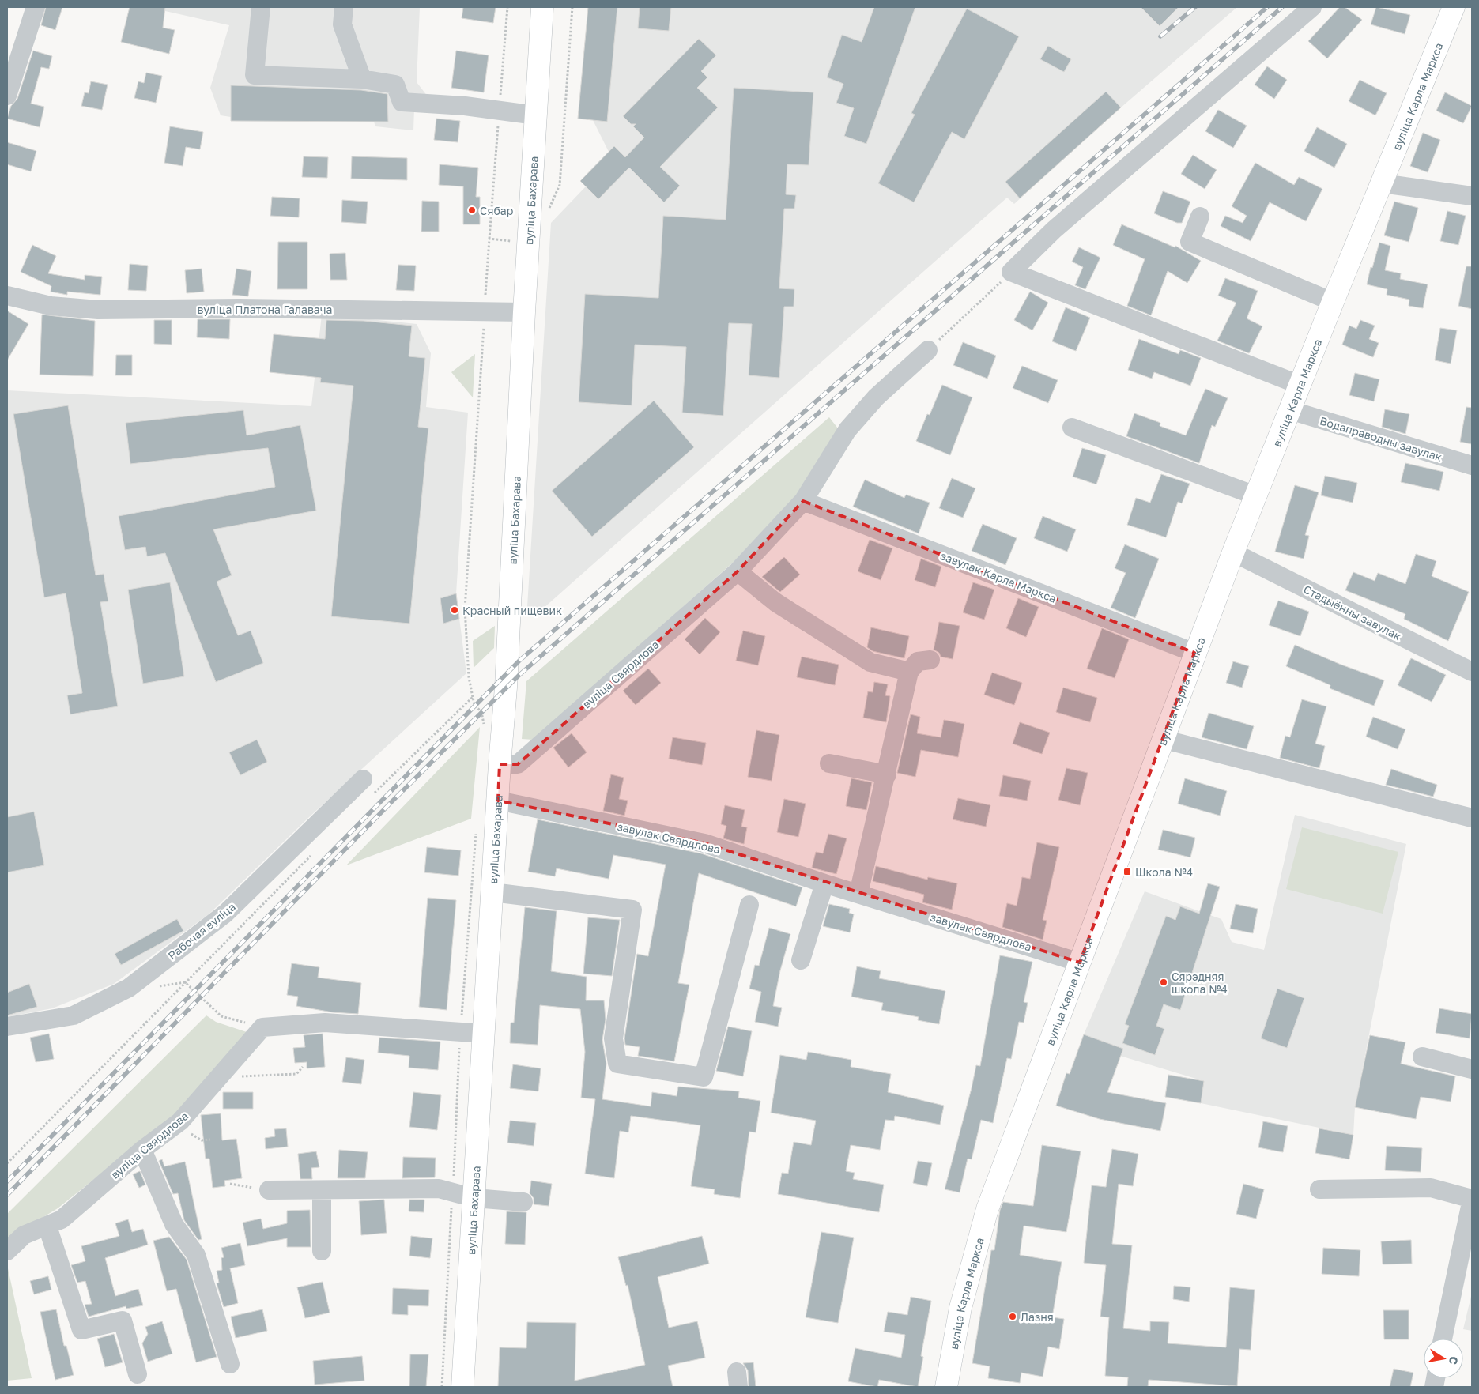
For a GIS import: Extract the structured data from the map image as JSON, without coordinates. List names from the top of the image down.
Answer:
{
  "streets": {
    "main road": ["вуліца Карла Маркса", "вуліца Бахарава"],
    "street": [
      "вуліца Платона Галавача",
      "Водаправодны завулак",
      "завулак Карла Маркса",
      "Стадыённы завулак",
      "вуліца Свярдлова",
      "завулак Свярдлова",
      "Рабочая вуліца"
    ]
  },
  "crossings": [
    ["вуліца Карла Маркса", "Водаправодны завулак"],
    ["вуліца Карла Маркса", "завулак Карла Маркса"],
    ["вуліца Карла Маркса", "Стадыённы завулак"],
    ["вуліца Карла Маркса", "завулак Свярдлова"],
    ["вуліца Бахарава", "вуліца Платона Галавача"],
    ["вуліца Бахарава", "вуліца Свярдлова"],
    ["вуліца Бахарава", "завулак Свярдлова"],
    ["завулак Карла Маркса", "вуліца Свярдлова"]
  ],
  "places": {
    "other": [
      "Сябар",
      "Красный пищевик",
      "Сярэдняя школа №4",
      "Лазня"
    ],
    "transit": ["Школа №4"]
  },
  "north": "right"
}
